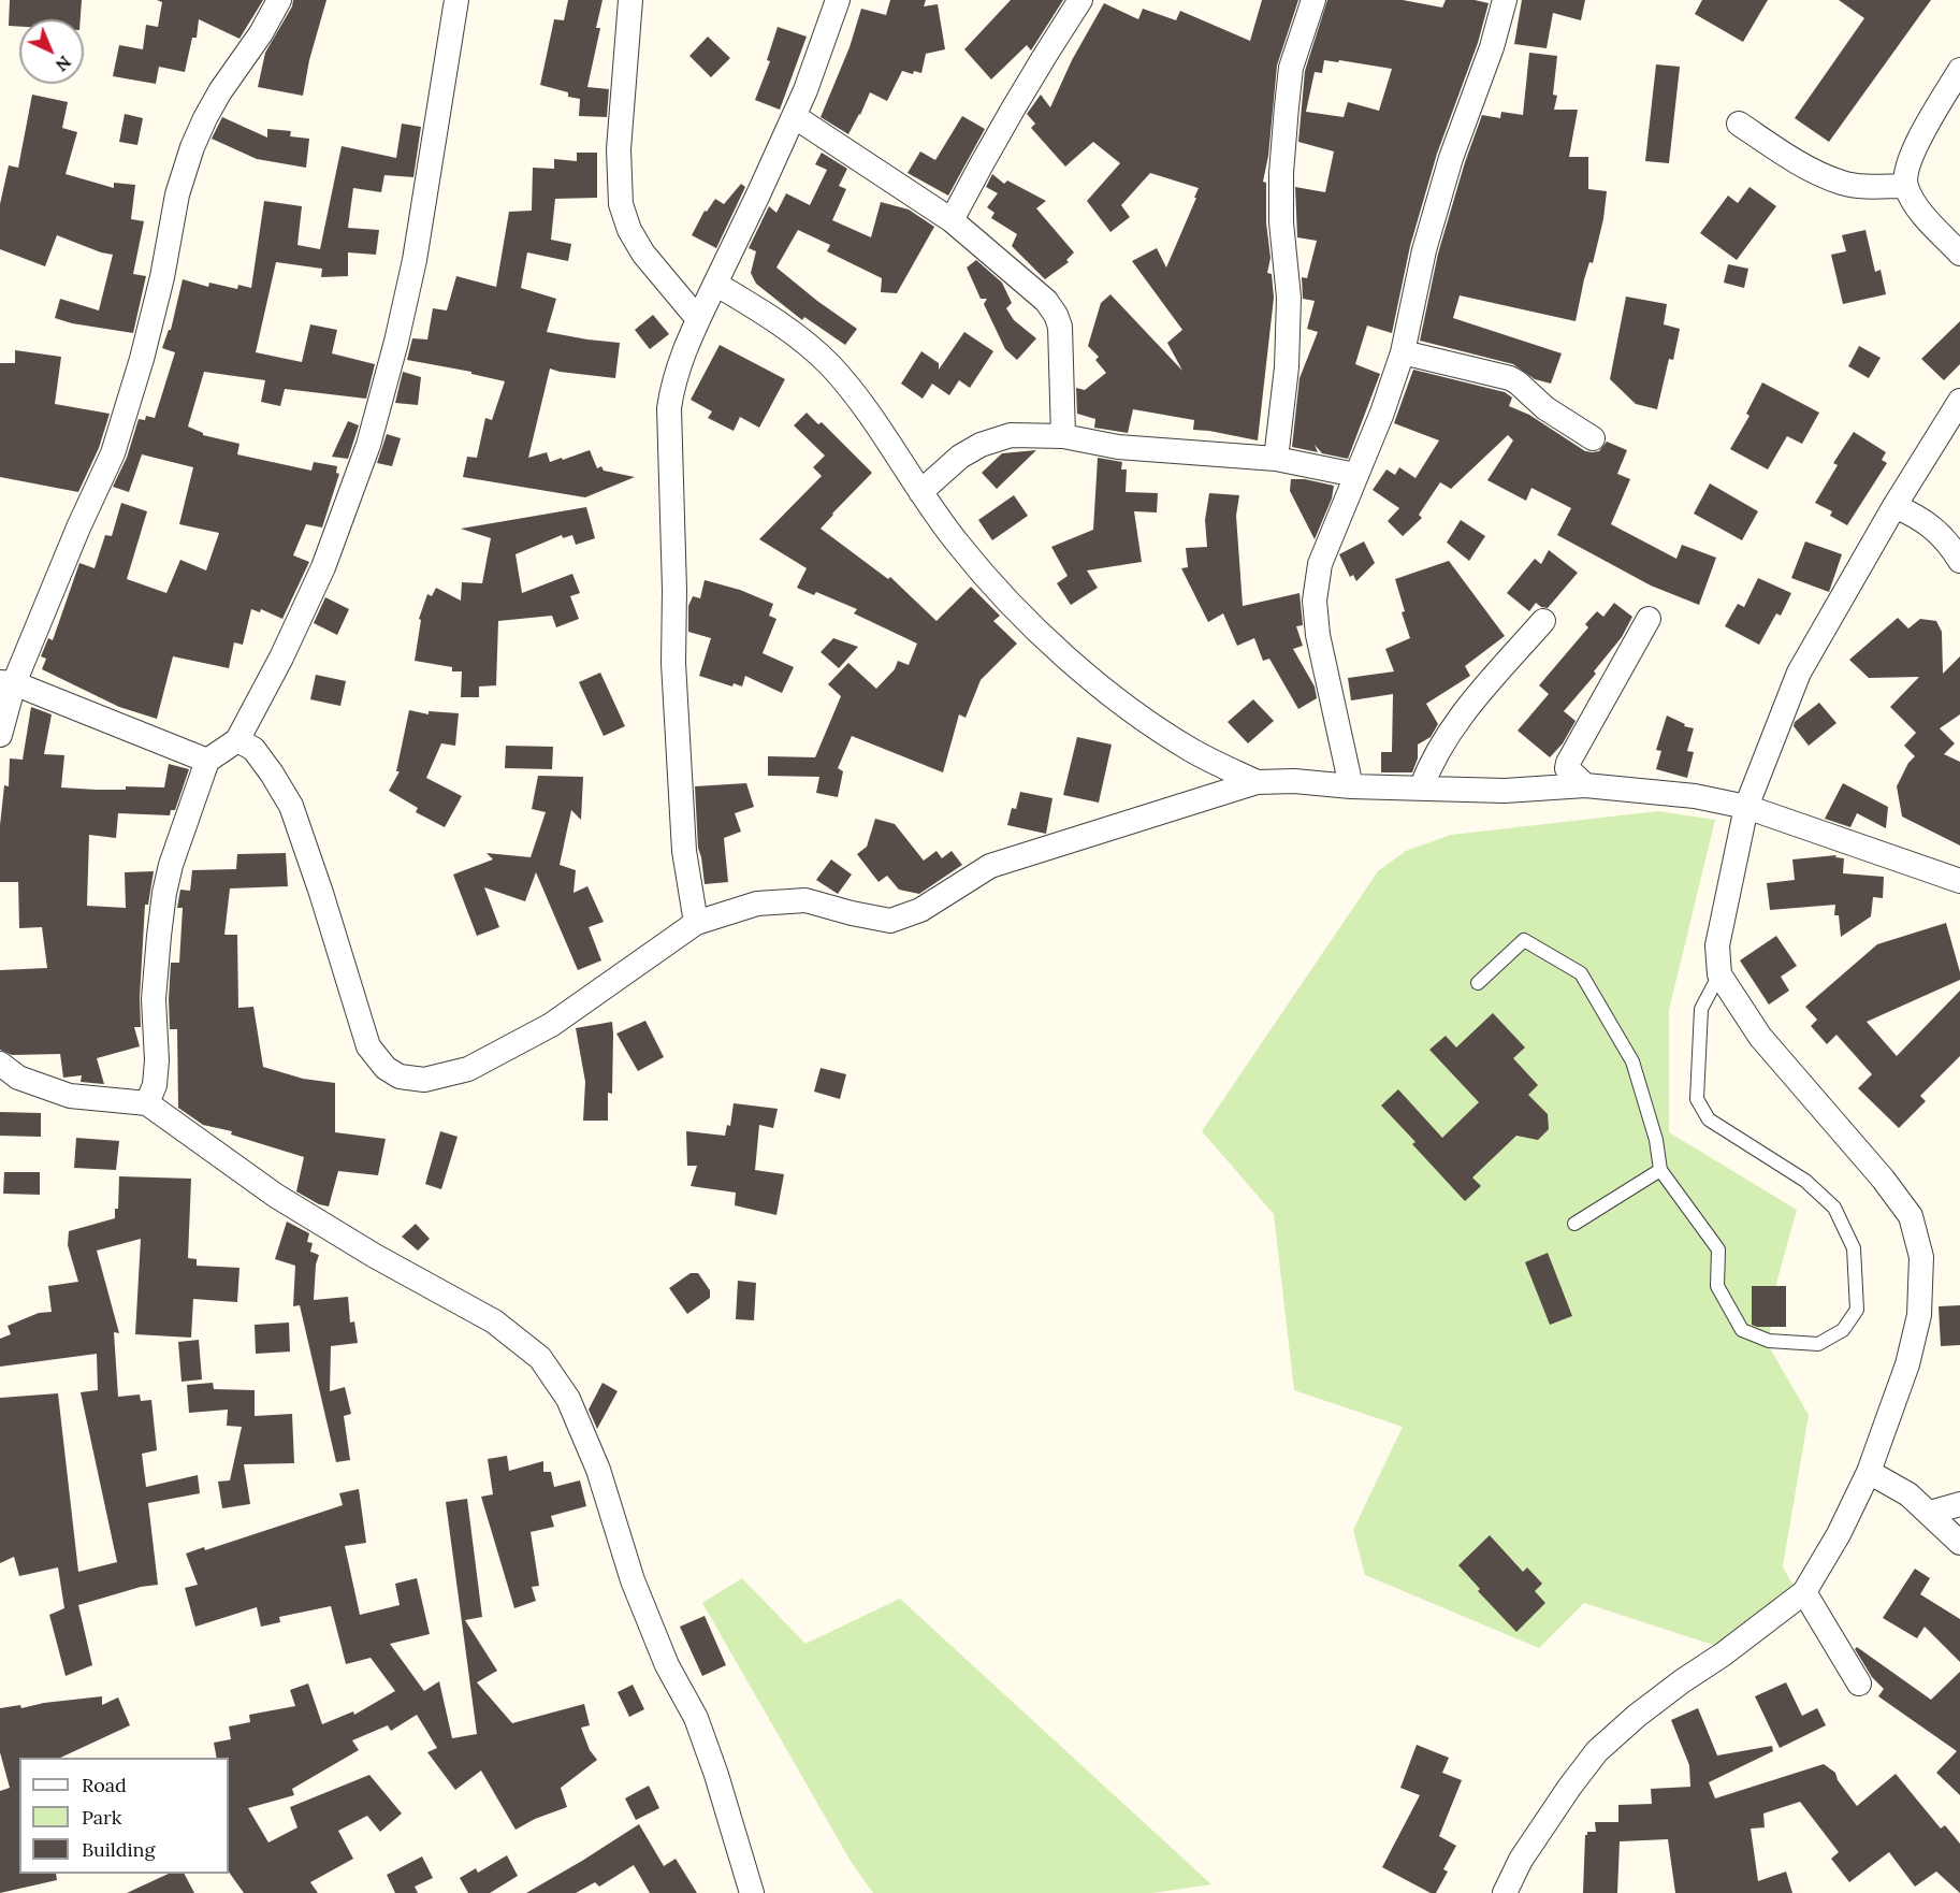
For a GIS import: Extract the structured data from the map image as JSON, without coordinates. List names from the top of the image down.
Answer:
{
  "legend": ["Road", "Park", "Building"],
  "north": "bottom right"
}
